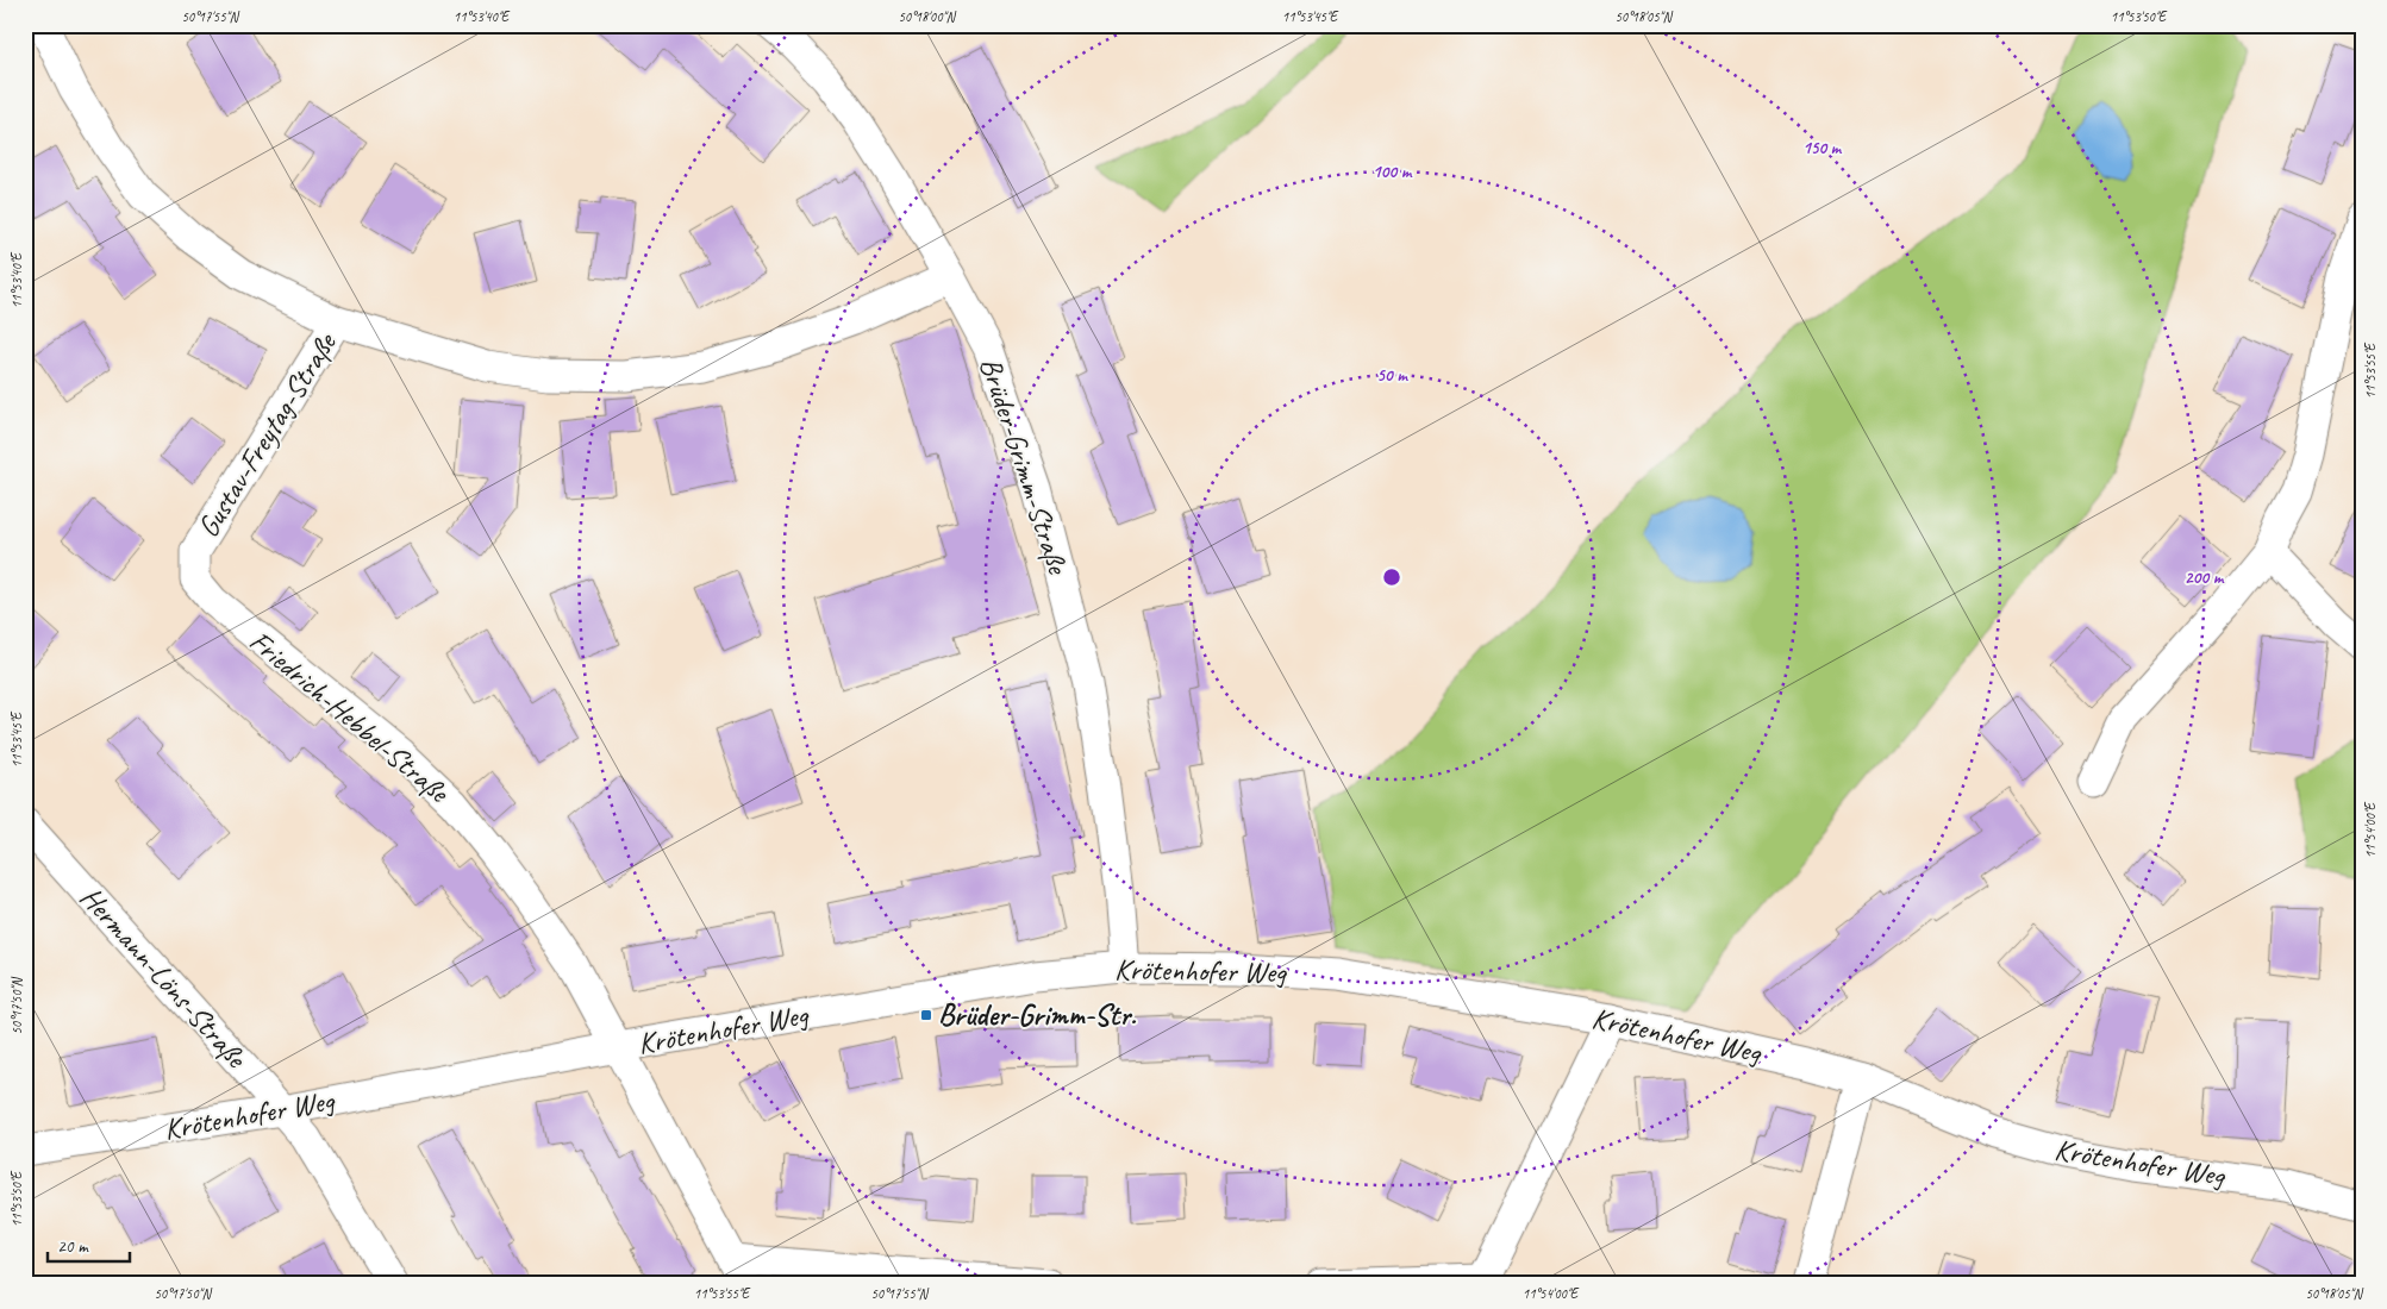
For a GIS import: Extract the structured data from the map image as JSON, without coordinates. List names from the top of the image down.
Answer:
{
  "streets": {
    "street": [
      "Gustav-Freytag-Straße",
      "Brüder-Grimm-Straße",
      "Friedrich-Hebbel-Straße",
      "Krötenhofer Weg",
      "Hermann-Löns-Straße"
    ]
  },
  "crossings": [
    ["Gustav-Freytag-Straße", "Friedrich-Hebbel-Straße"],
    ["Brüder-Grimm-Straße", "Krötenhofer Weg"],
    ["Friedrich-Hebbel-Straße", "Krötenhofer Weg"],
    ["Krötenhofer Weg", "Hermann-Löns-Straße"]
  ],
  "places": {
    "transit": ["Brüder-Grimm-Str."]
  },
  "scale_bar": "20 m",
  "coordinates": [
    "50°17'55\"N",
    "11°53'40\"E",
    "50°18'00\"N",
    "11°53'45\"E",
    "50°18'05\"N",
    "11°53'50\"E",
    "11°53'55\"E",
    "11°54'00\"E",
    "50°17'50\"N"
  ],
  "rings": [
    "150 m",
    "100 m",
    "50 m",
    "200 m"
  ]
}
